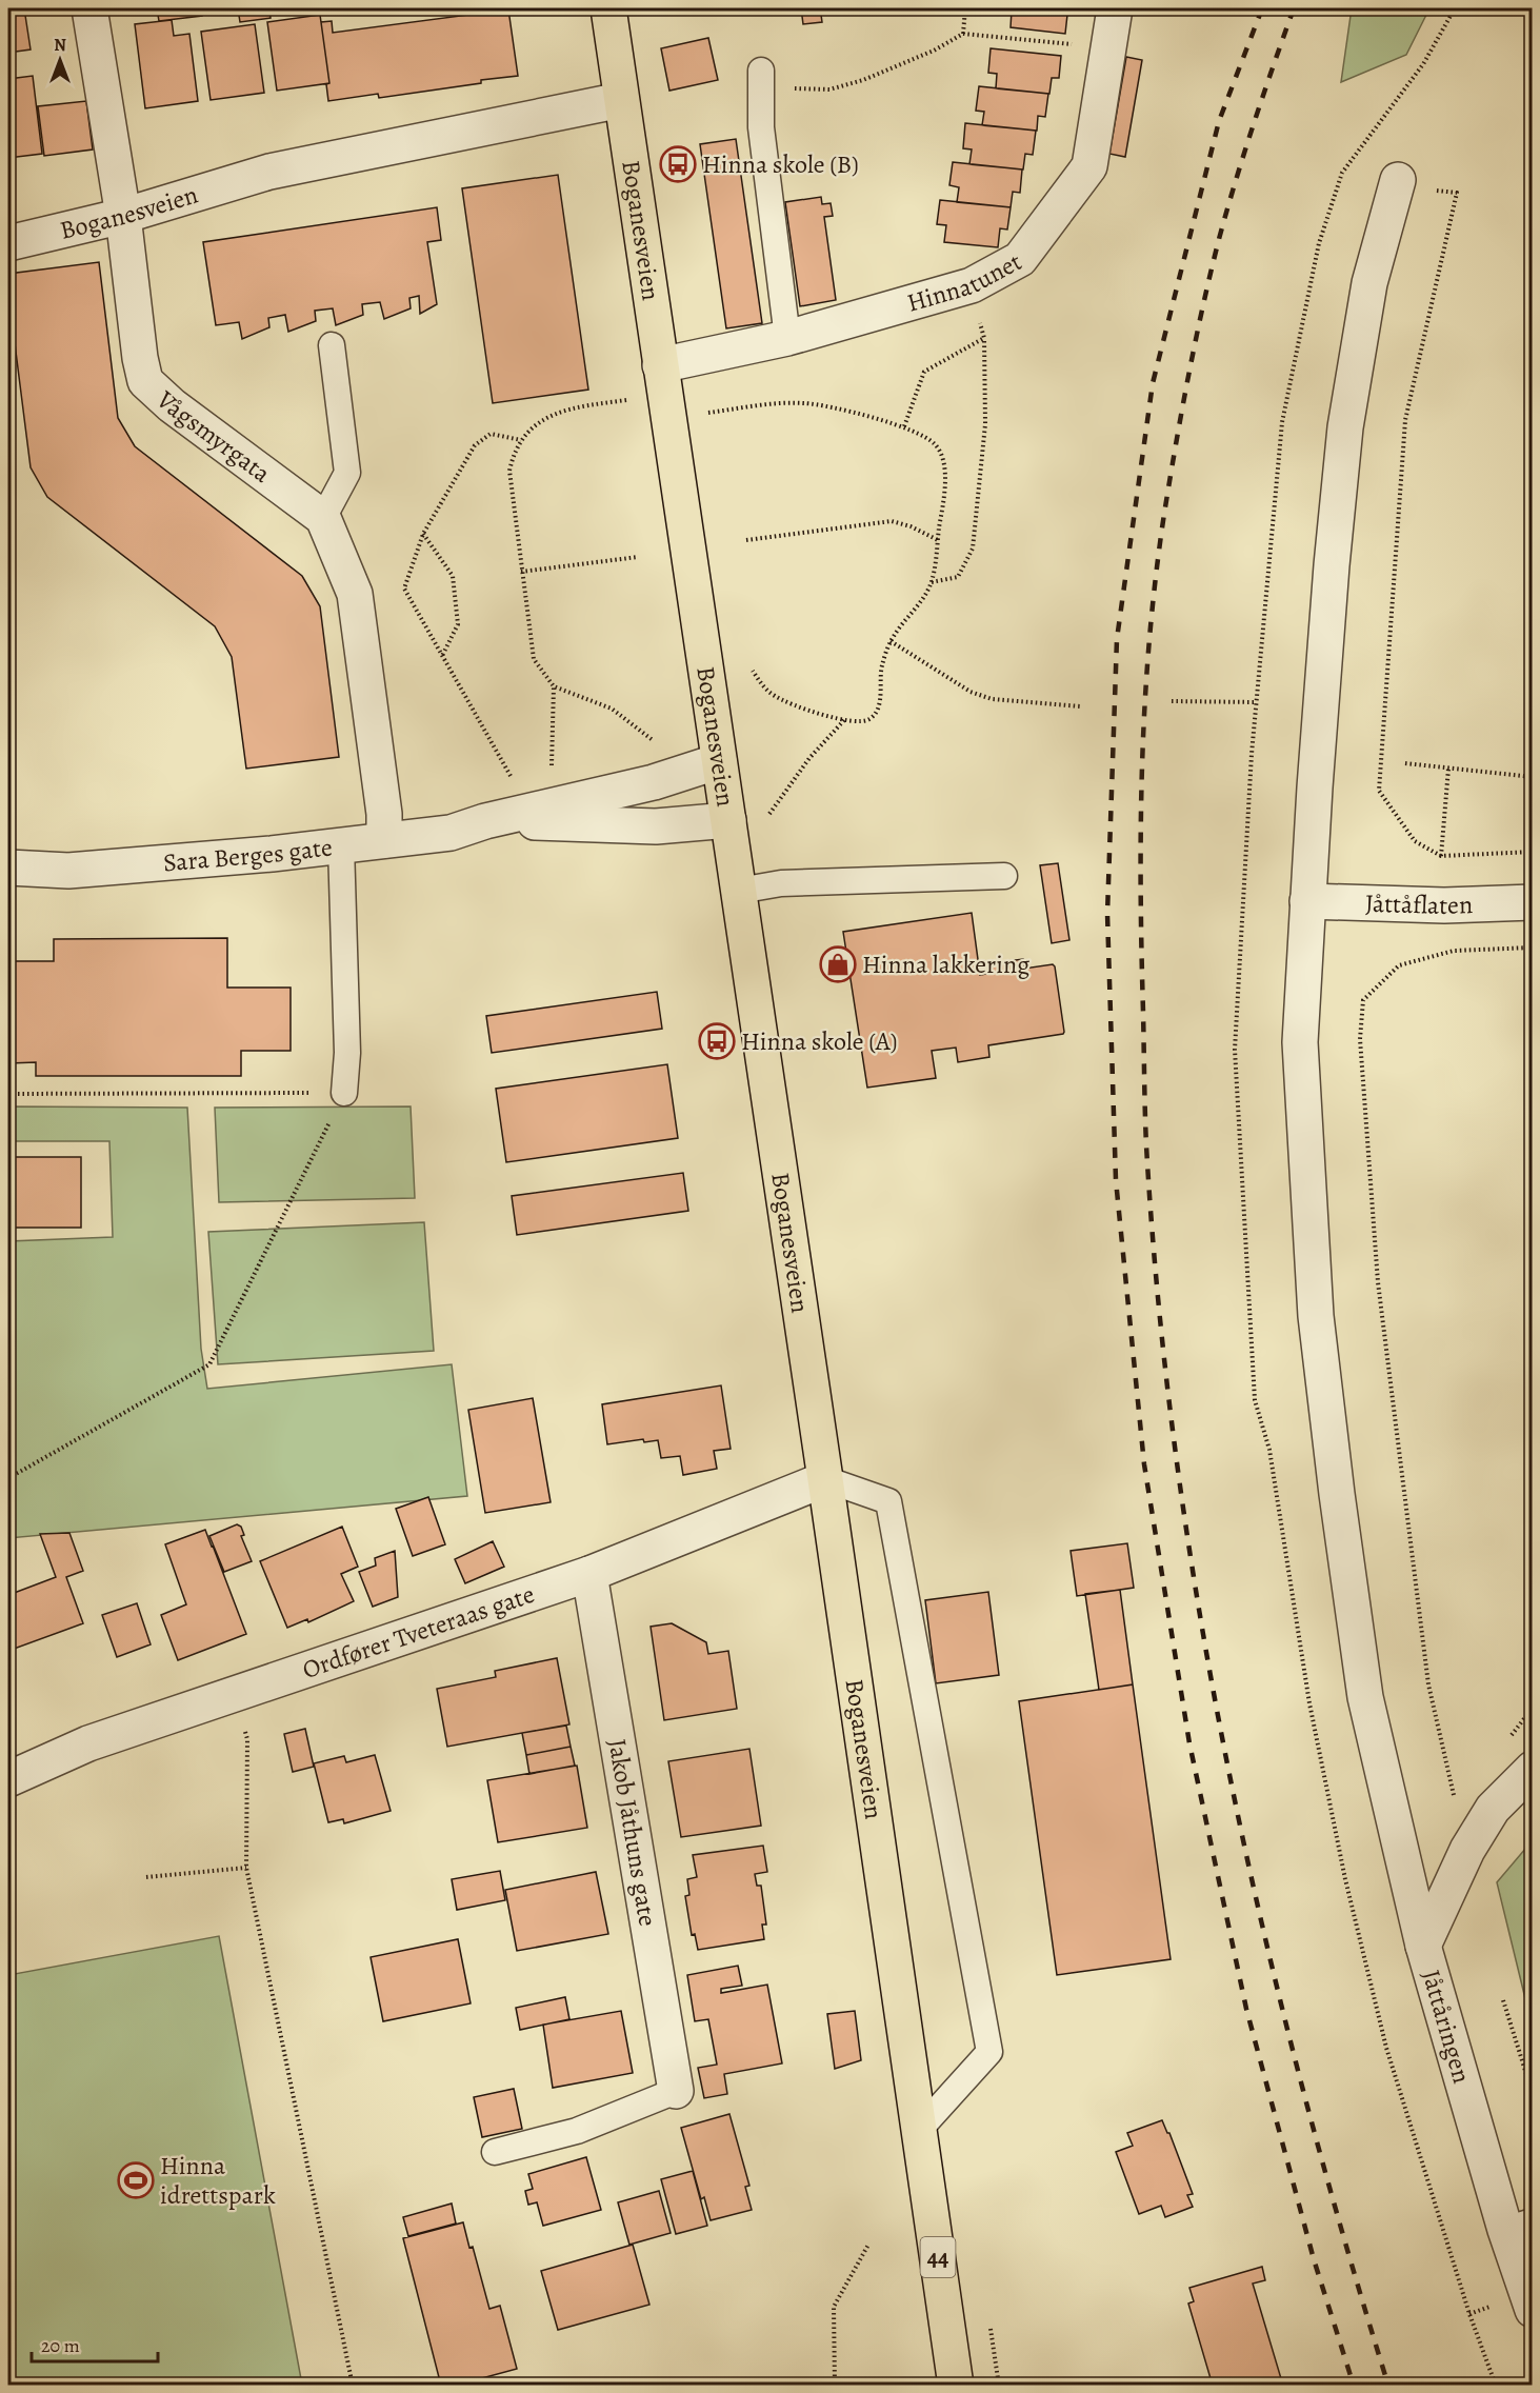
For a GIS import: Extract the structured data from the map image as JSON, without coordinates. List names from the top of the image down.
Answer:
{
  "streets": {
    "main road": ["Boganesveien", "44"],
    "street": [
      "Hinnatunet",
      "Vågsmyrgata",
      "Sara Berges gate",
      "Jåttåflaten",
      "Ordfører Tveteraas gate",
      "Jakob Jåthuns gate",
      "Jåttåringen"
    ]
  },
  "crossings": [
    ["Boganesveien", "Hinnatunet"],
    ["Boganesveien", "Vågsmyrgata"],
    ["Boganesveien", "Sara Berges gate"],
    ["Boganesveien", "Ordfører Tveteraas gate"],
    ["Ordfører Tveteraas gate", "Jakob Jåthuns gate"]
  ],
  "places": {
    "bus stop": ["Hinna skole (B)", "Hinna skole (A)"],
    "shop": ["Hinna lakkering"],
    "sports": ["Hinna idrettspark"]
  },
  "scale_bar": "20 m",
  "north": "top"
}
